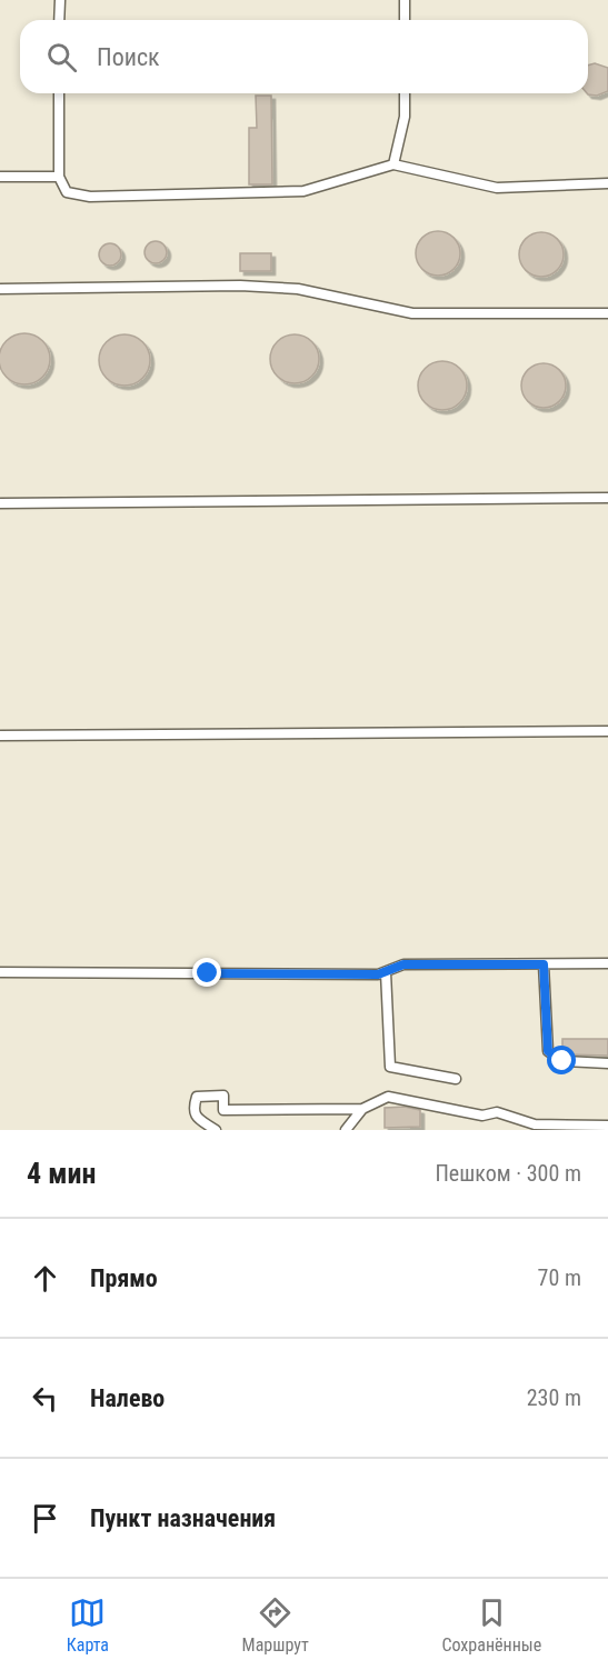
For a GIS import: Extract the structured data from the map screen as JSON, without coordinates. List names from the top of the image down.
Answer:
{
  "page": {
    "search": "Поиск",
    "heading": ["4 мин", "Пешком · 300 m"],
    "list": [
      ["Прямо", "70 m"],
      ["Налево", "230 m"],
      "Пункт назначения"
    ],
    "nav": ["Карта", "Маршрут", "Сохранённые"]
  }
}
